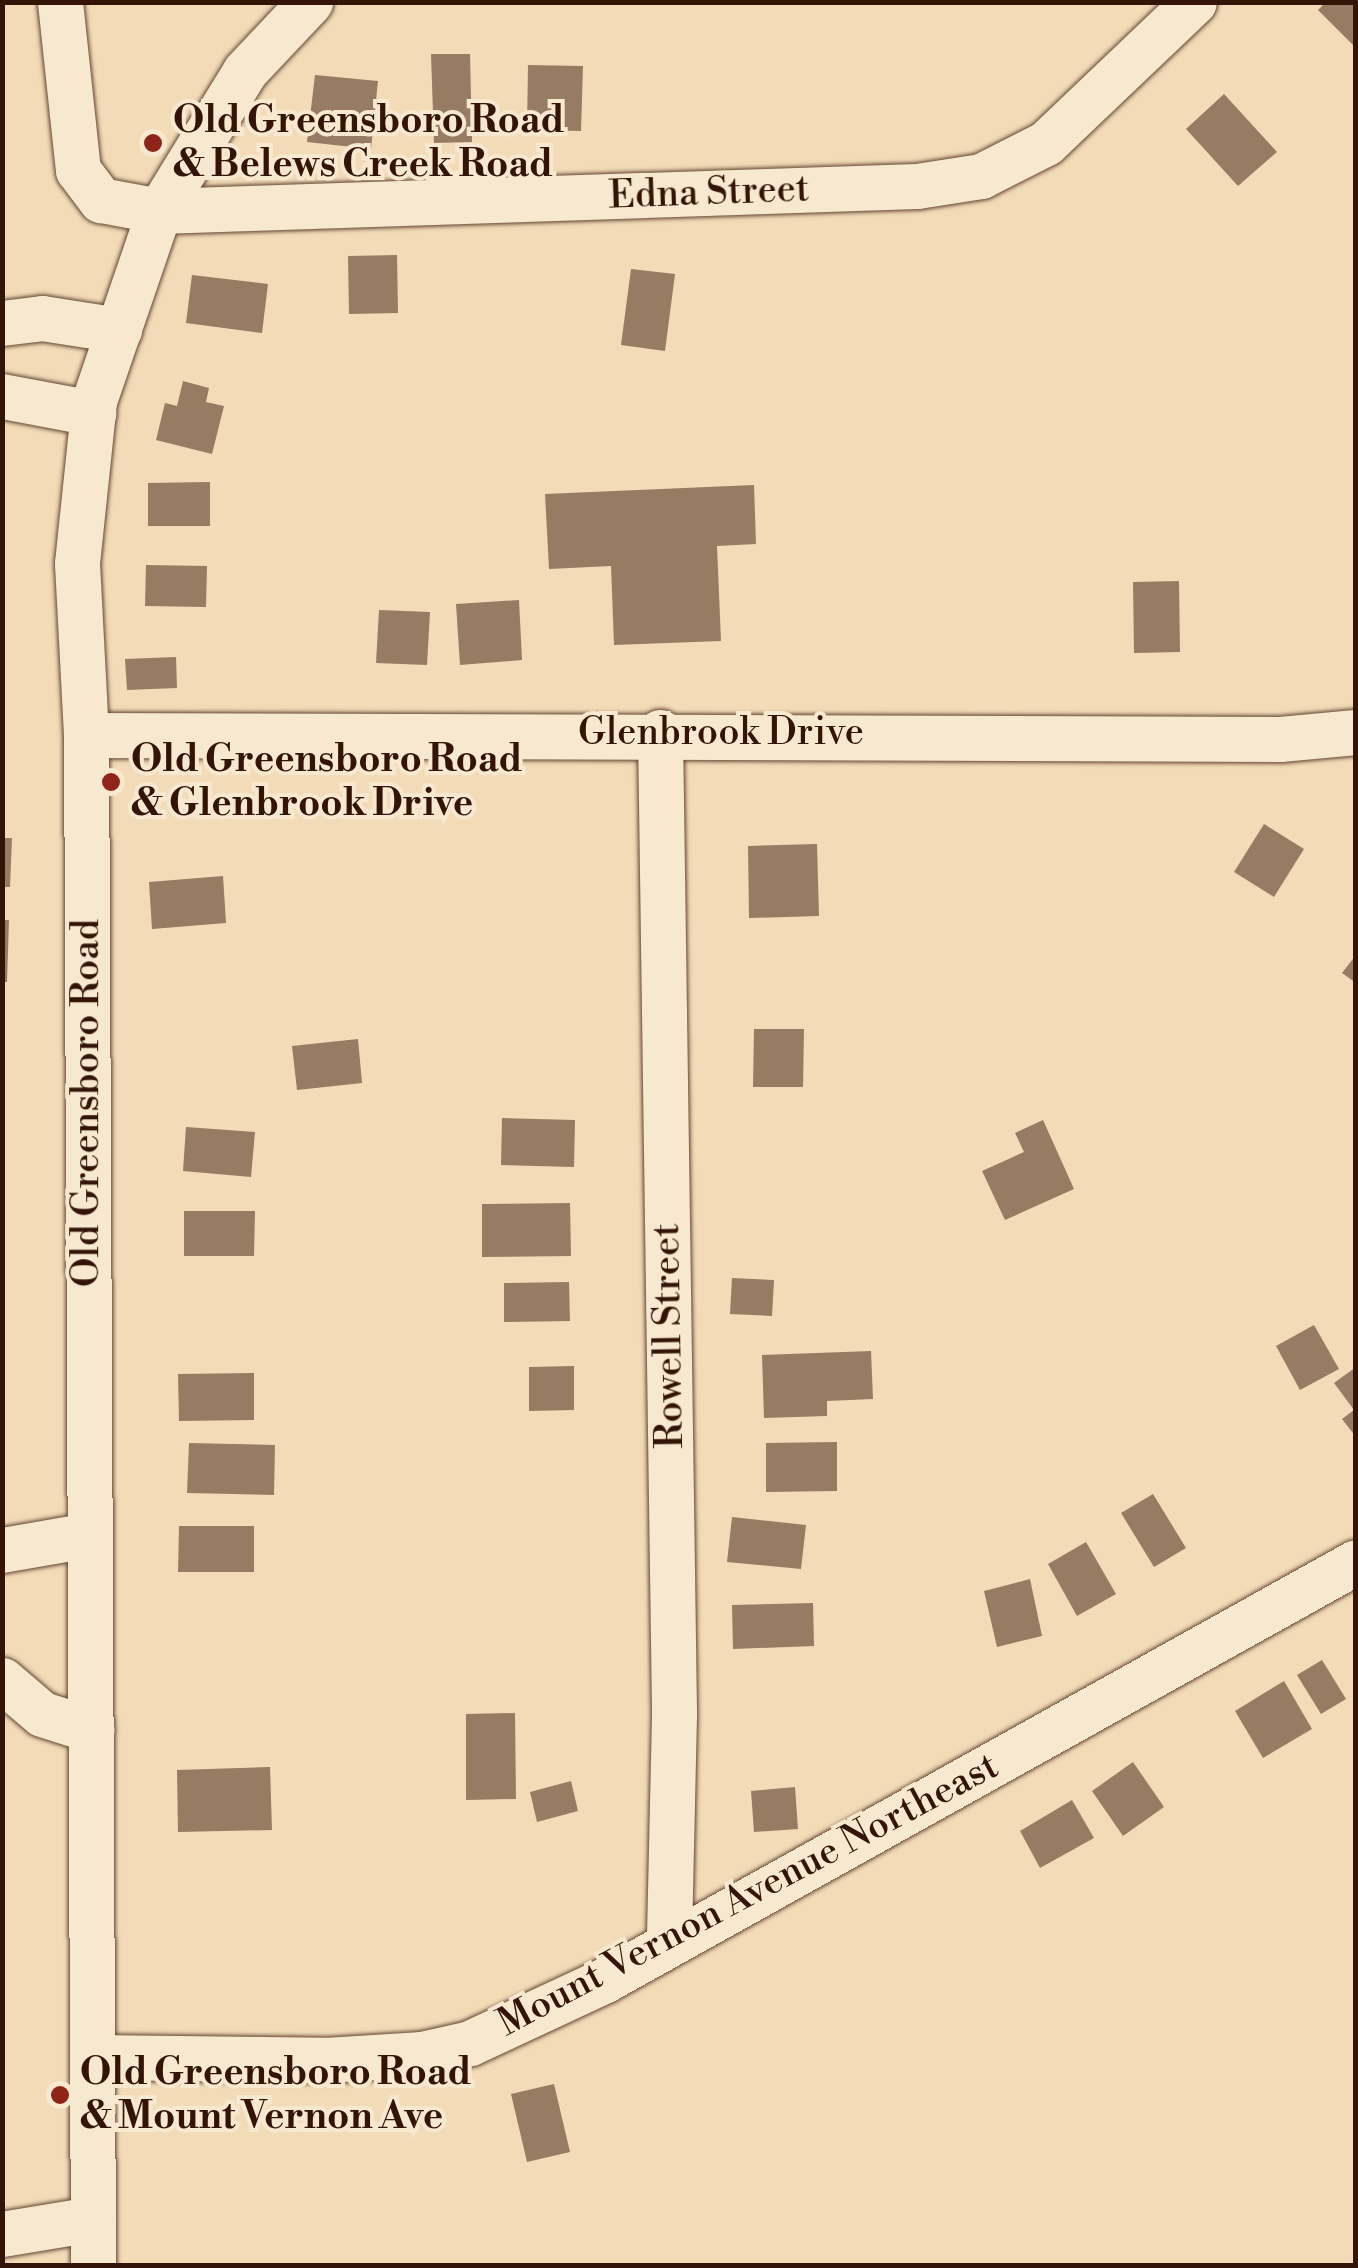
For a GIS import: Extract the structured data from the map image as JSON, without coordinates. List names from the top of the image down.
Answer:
{
  "streets": {
    "street": [
      "Edna Street",
      "Glenbrook Drive",
      "Old Greensboro Road",
      "Rowell Street",
      "Mount Vernon Avenue Northeast"
    ]
  },
  "crossings": [
    ["Edna Street", "Old Greensboro Road"],
    ["Glenbrook Drive", "Old Greensboro Road"],
    ["Glenbrook Drive", "Rowell Street"],
    ["Old Greensboro Road", "Mount Vernon Avenue Northeast"],
    ["Rowell Street", "Mount Vernon Avenue Northeast"]
  ],
  "places": ["Old Greensboro Road & Belews Creek Road", "Old Greensboro Road & Glenbrook Drive", "Old Greensboro Road & Mount Vernon Ave"]
}
